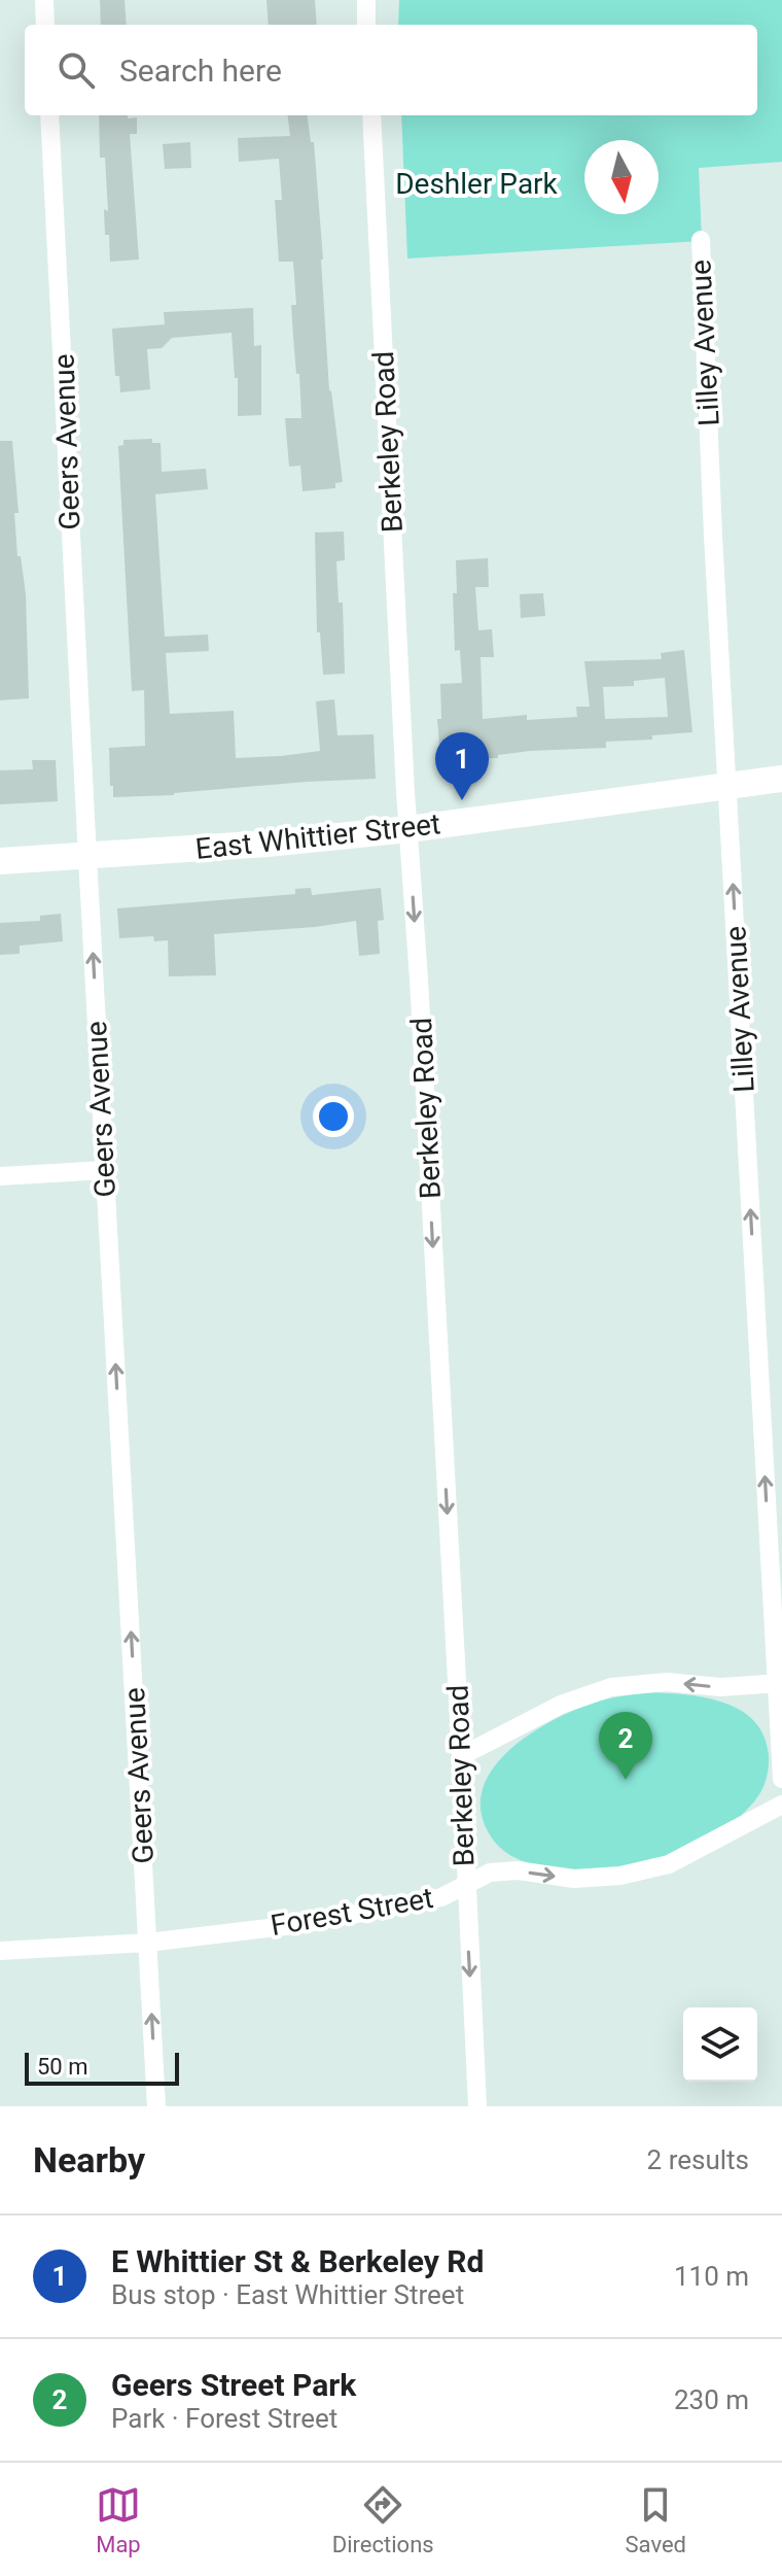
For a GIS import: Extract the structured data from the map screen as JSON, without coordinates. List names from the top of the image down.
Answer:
{
  "streets": {
    "street": [
      "Lilley Avenue",
      "Geers Avenue",
      "Berkeley Road",
      "East Whittier Street",
      "Forest Street"
    ]
  },
  "crossings": [
    ["Lilley Avenue", "East Whittier Street"],
    ["Geers Avenue", "East Whittier Street"],
    ["Geers Avenue", "Forest Street"],
    ["Berkeley Road", "East Whittier Street"],
    ["Berkeley Road", "Forest Street"]
  ],
  "one_way": ["Lilley Avenue", "Geers Avenue", "Berkeley Road"],
  "parks": ["Deshler Park"],
  "scale_bar": "50 m",
  "north": "bottom",
  "page": {
    "search": "Search here",
    "pins": ["1", "2"],
    "scale": "50 m",
    "heading": ["Nearby", "2 results"],
    "list": [
      {
        "mark": "1",
        "name": "E Whittier St & Berkeley Rd",
        "note": "Bus stop · East Whittier Street",
        "value": "110 m"
      },
      {
        "mark": "2",
        "name": "Geers Street Park",
        "note": "Park · Forest Street",
        "value": "230 m"
      }
    ],
    "nav": ["Map", "Directions", "Saved"]
  }
}
